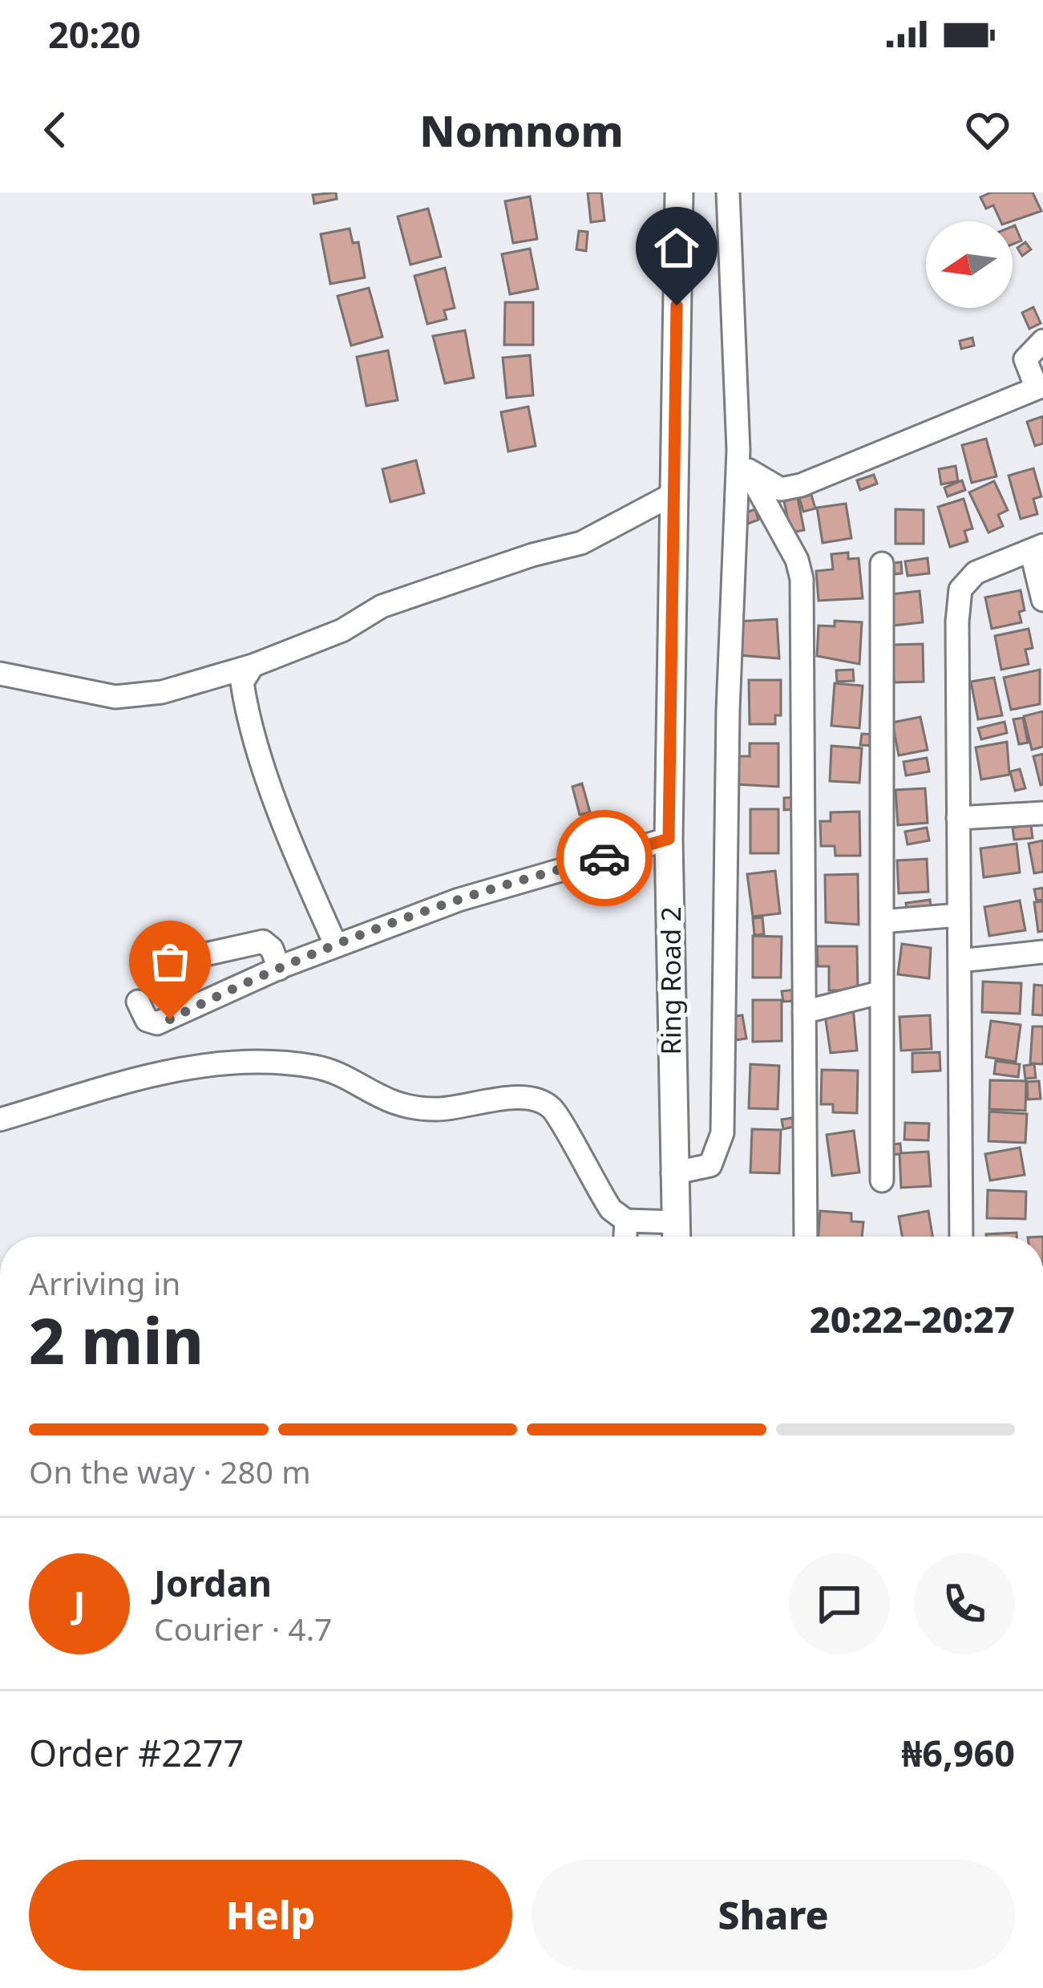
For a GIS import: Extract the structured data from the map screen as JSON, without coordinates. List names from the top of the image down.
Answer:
{
  "streets": {
    "main road": ["Ring Road 2"]
  },
  "north": "left",
  "page": {
    "status": "20:20",
    "header": "Nomnom",
    "heading": ["2 min", "Arriving in", "20:22–20:27"],
    "panel": [
      "Jordan",
      "Courier · 4.7",
      "Order #2277",
      "₦6,960"
    ],
    "bar": "On the way · 280 m",
    "round": "J",
    "buttons": ["Help", "Share"]
  }
}
